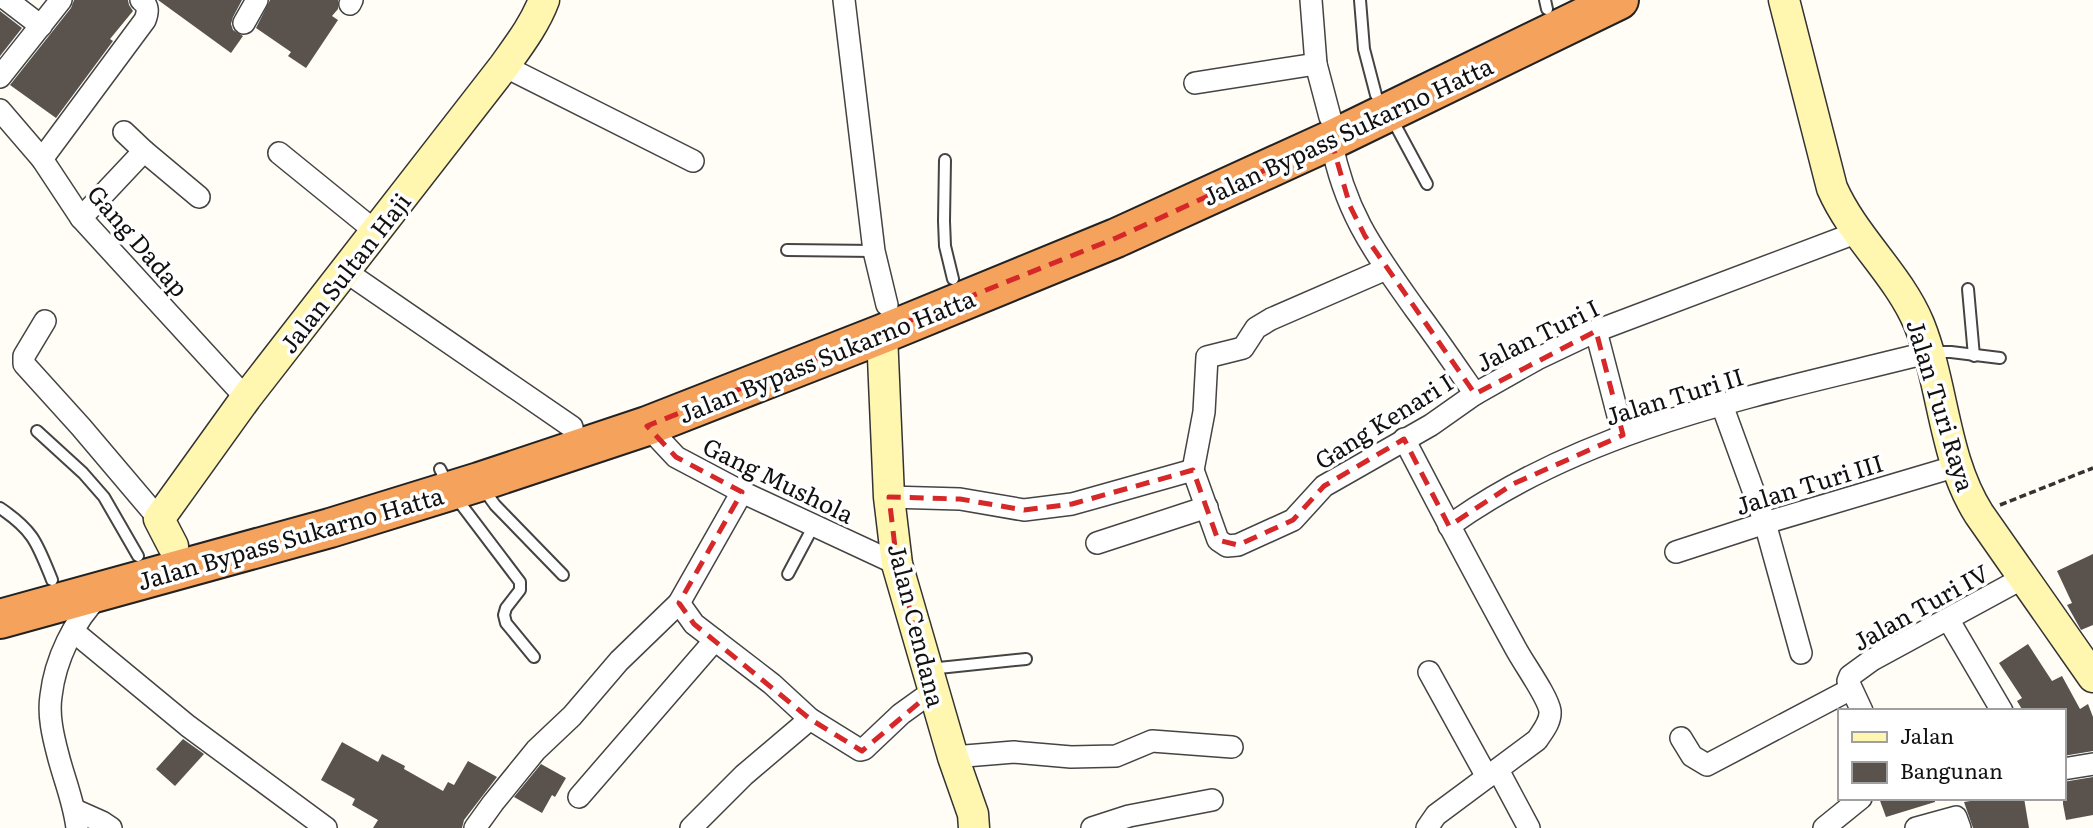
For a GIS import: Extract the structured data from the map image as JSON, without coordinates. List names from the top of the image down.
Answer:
{
  "streets": {
    "highway": ["Jalan Bypass Sukarno Hatta"],
    "street": [
      "Gang Dadap",
      "Jalan Sultan Haji",
      "Jalan Turi I",
      "Jalan Turi II",
      "Jalan Turi Raya",
      "Gang Kenari I",
      "Gang Mushola",
      "Jalan Turi III",
      "Jalan Turi IV",
      "Jalan Cendana"
    ]
  },
  "crossings": [
    ["Jalan Bypass Sukarno Hatta", "Jalan Sultan Haji"],
    ["Jalan Bypass Sukarno Hatta", "Jalan Turi I"],
    ["Jalan Bypass Sukarno Hatta", "Gang Mushola"],
    ["Jalan Bypass Sukarno Hatta", "Jalan Cendana"],
    ["Gang Dadap", "Jalan Sultan Haji"],
    ["Jalan Turi I", "Jalan Turi Raya"],
    ["Jalan Turi I", "Gang Kenari I"],
    ["Jalan Turi II", "Jalan Turi Raya"],
    ["Jalan Turi Raya", "Jalan Turi III"],
    ["Jalan Turi Raya", "Jalan Turi IV"],
    ["Gang Mushola", "Jalan Cendana"]
  ],
  "legend": ["Jalan", "Bangunan"]
}
